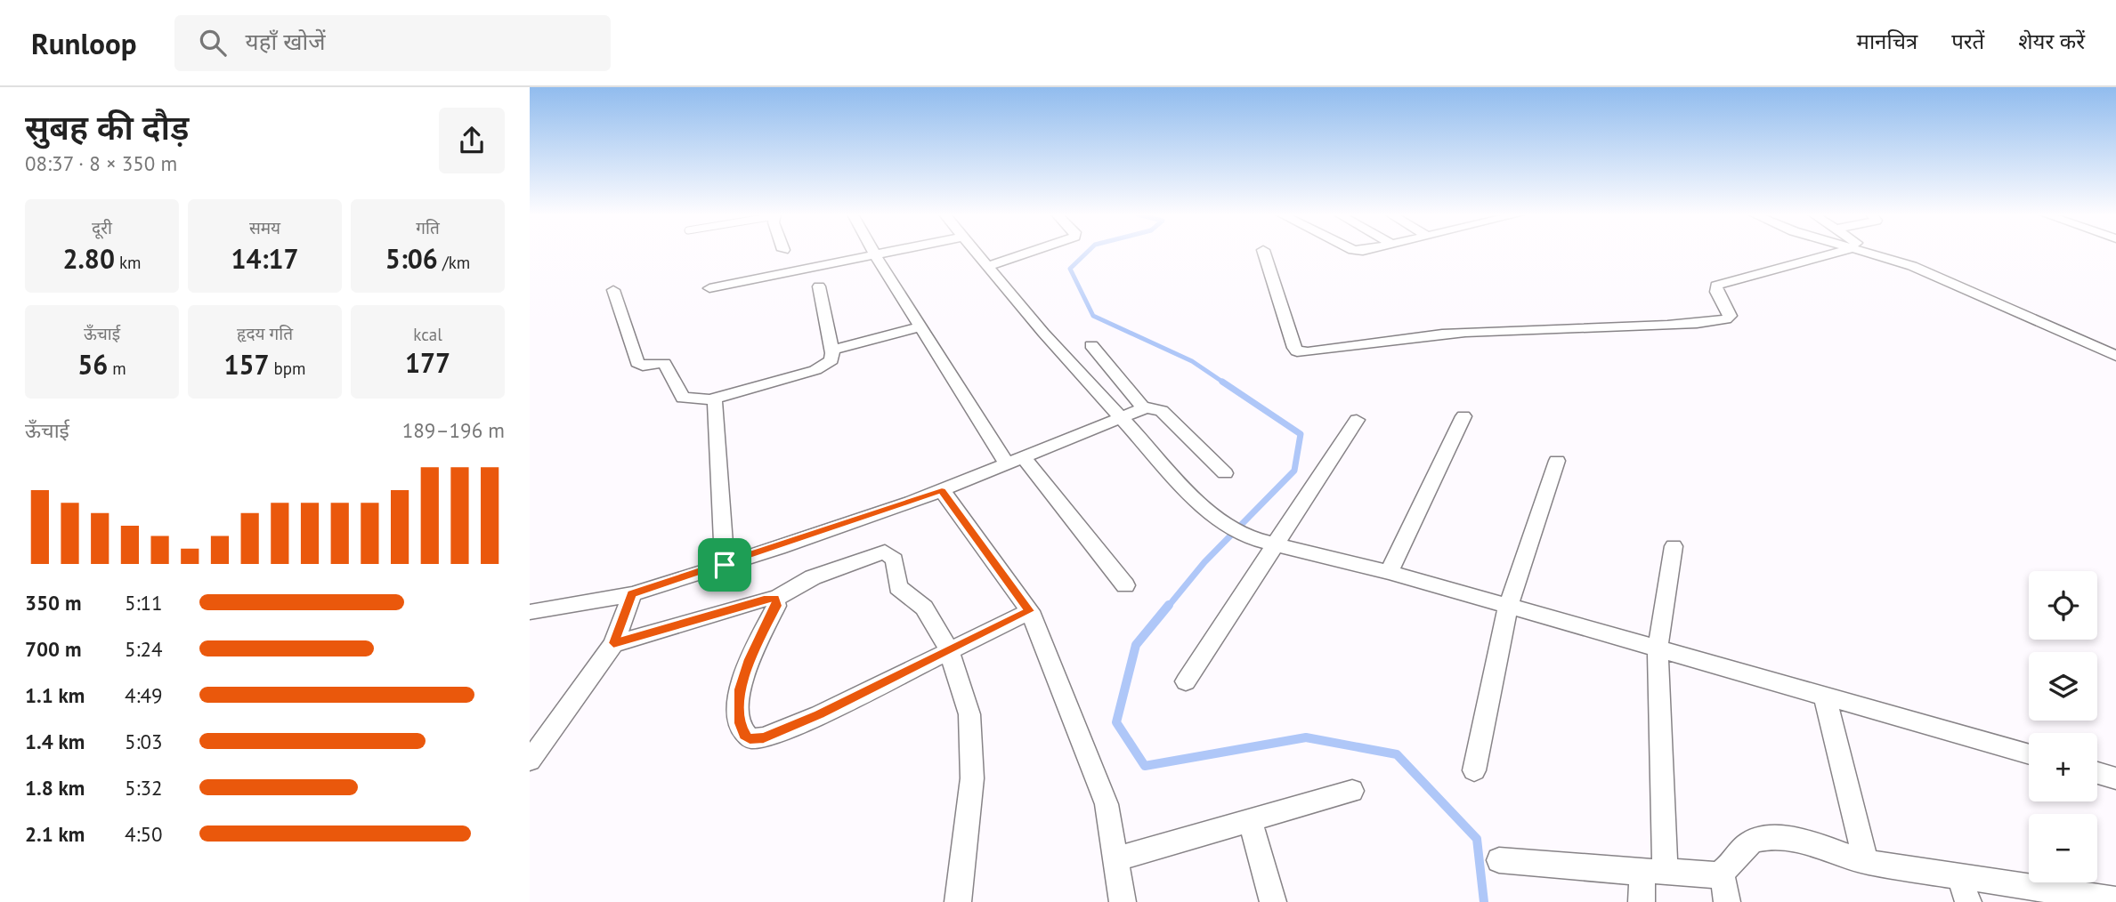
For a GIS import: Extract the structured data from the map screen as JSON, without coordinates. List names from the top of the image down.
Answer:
{
  "page": {
    "header": "Runloop",
    "search": "यहाँ खोजें",
    "nav": ["मानचित्र", "परतें", "शेयर करें"],
    "heading": ["सुबह की दौड़", "08:37 · 8 × 350 m"],
    "stats": [
      ["दूरी", "2.80 km"],
      ["समय", "14:17"],
      ["गति", "5:06 /km"],
      ["ऊँचाई", "56 m"],
      ["हृदय गति", "157 bpm"],
      ["kcal", "177"]
    ],
    "chart": ["ऊँचाई", "189–196 m"],
    "map_buttons": ["+", "−"],
    "list": [
      {
        "name": "350 m",
        "note": "5:11"
      },
      {
        "name": "700 m",
        "note": "5:24"
      },
      {
        "name": "1.1 km",
        "note": "4:49"
      },
      {
        "name": "1.4 km",
        "note": "5:03"
      },
      {
        "name": "1.8 km",
        "note": "5:32"
      },
      {
        "name": "2.1 km",
        "note": "4:50"
      }
    ]
  }
}
